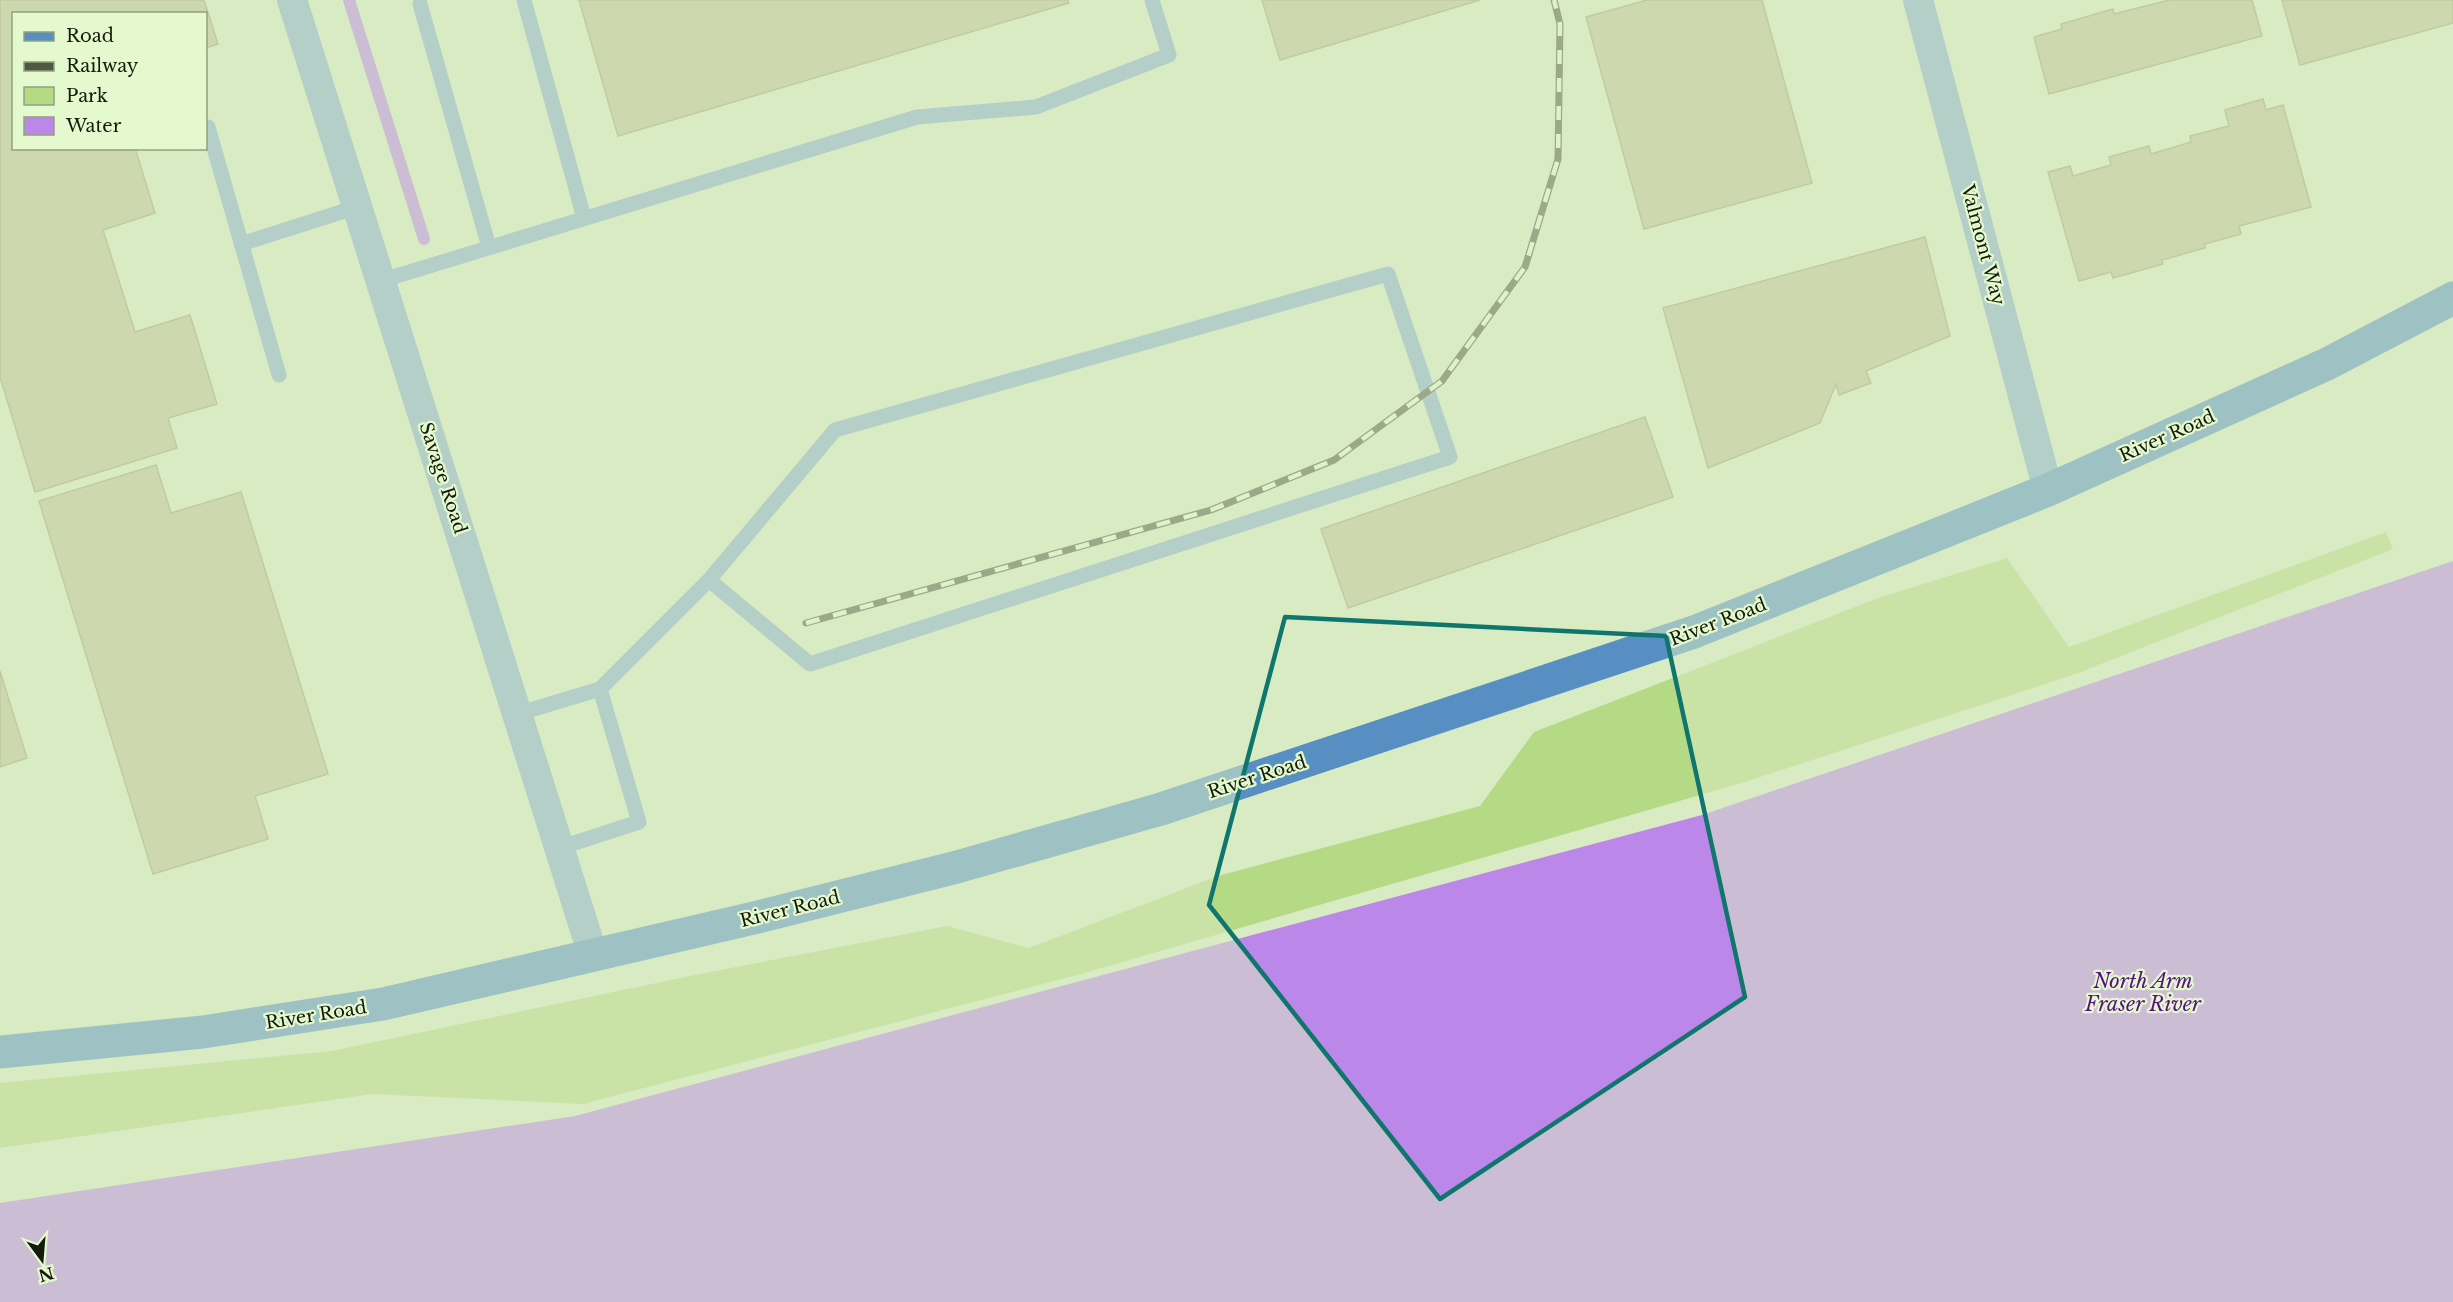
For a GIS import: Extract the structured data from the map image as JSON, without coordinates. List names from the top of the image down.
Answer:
{
  "streets": {
    "street": ["Valmont Way", "River Road", "Savage Road"]
  },
  "crossings": [
    ["Valmont Way", "River Road"],
    ["River Road", "Savage Road"]
  ],
  "water": ["North Arm Fraser River"],
  "legend": [
    "Road",
    "Railway",
    "Park",
    "Water"
  ],
  "north": "bottom"
}
